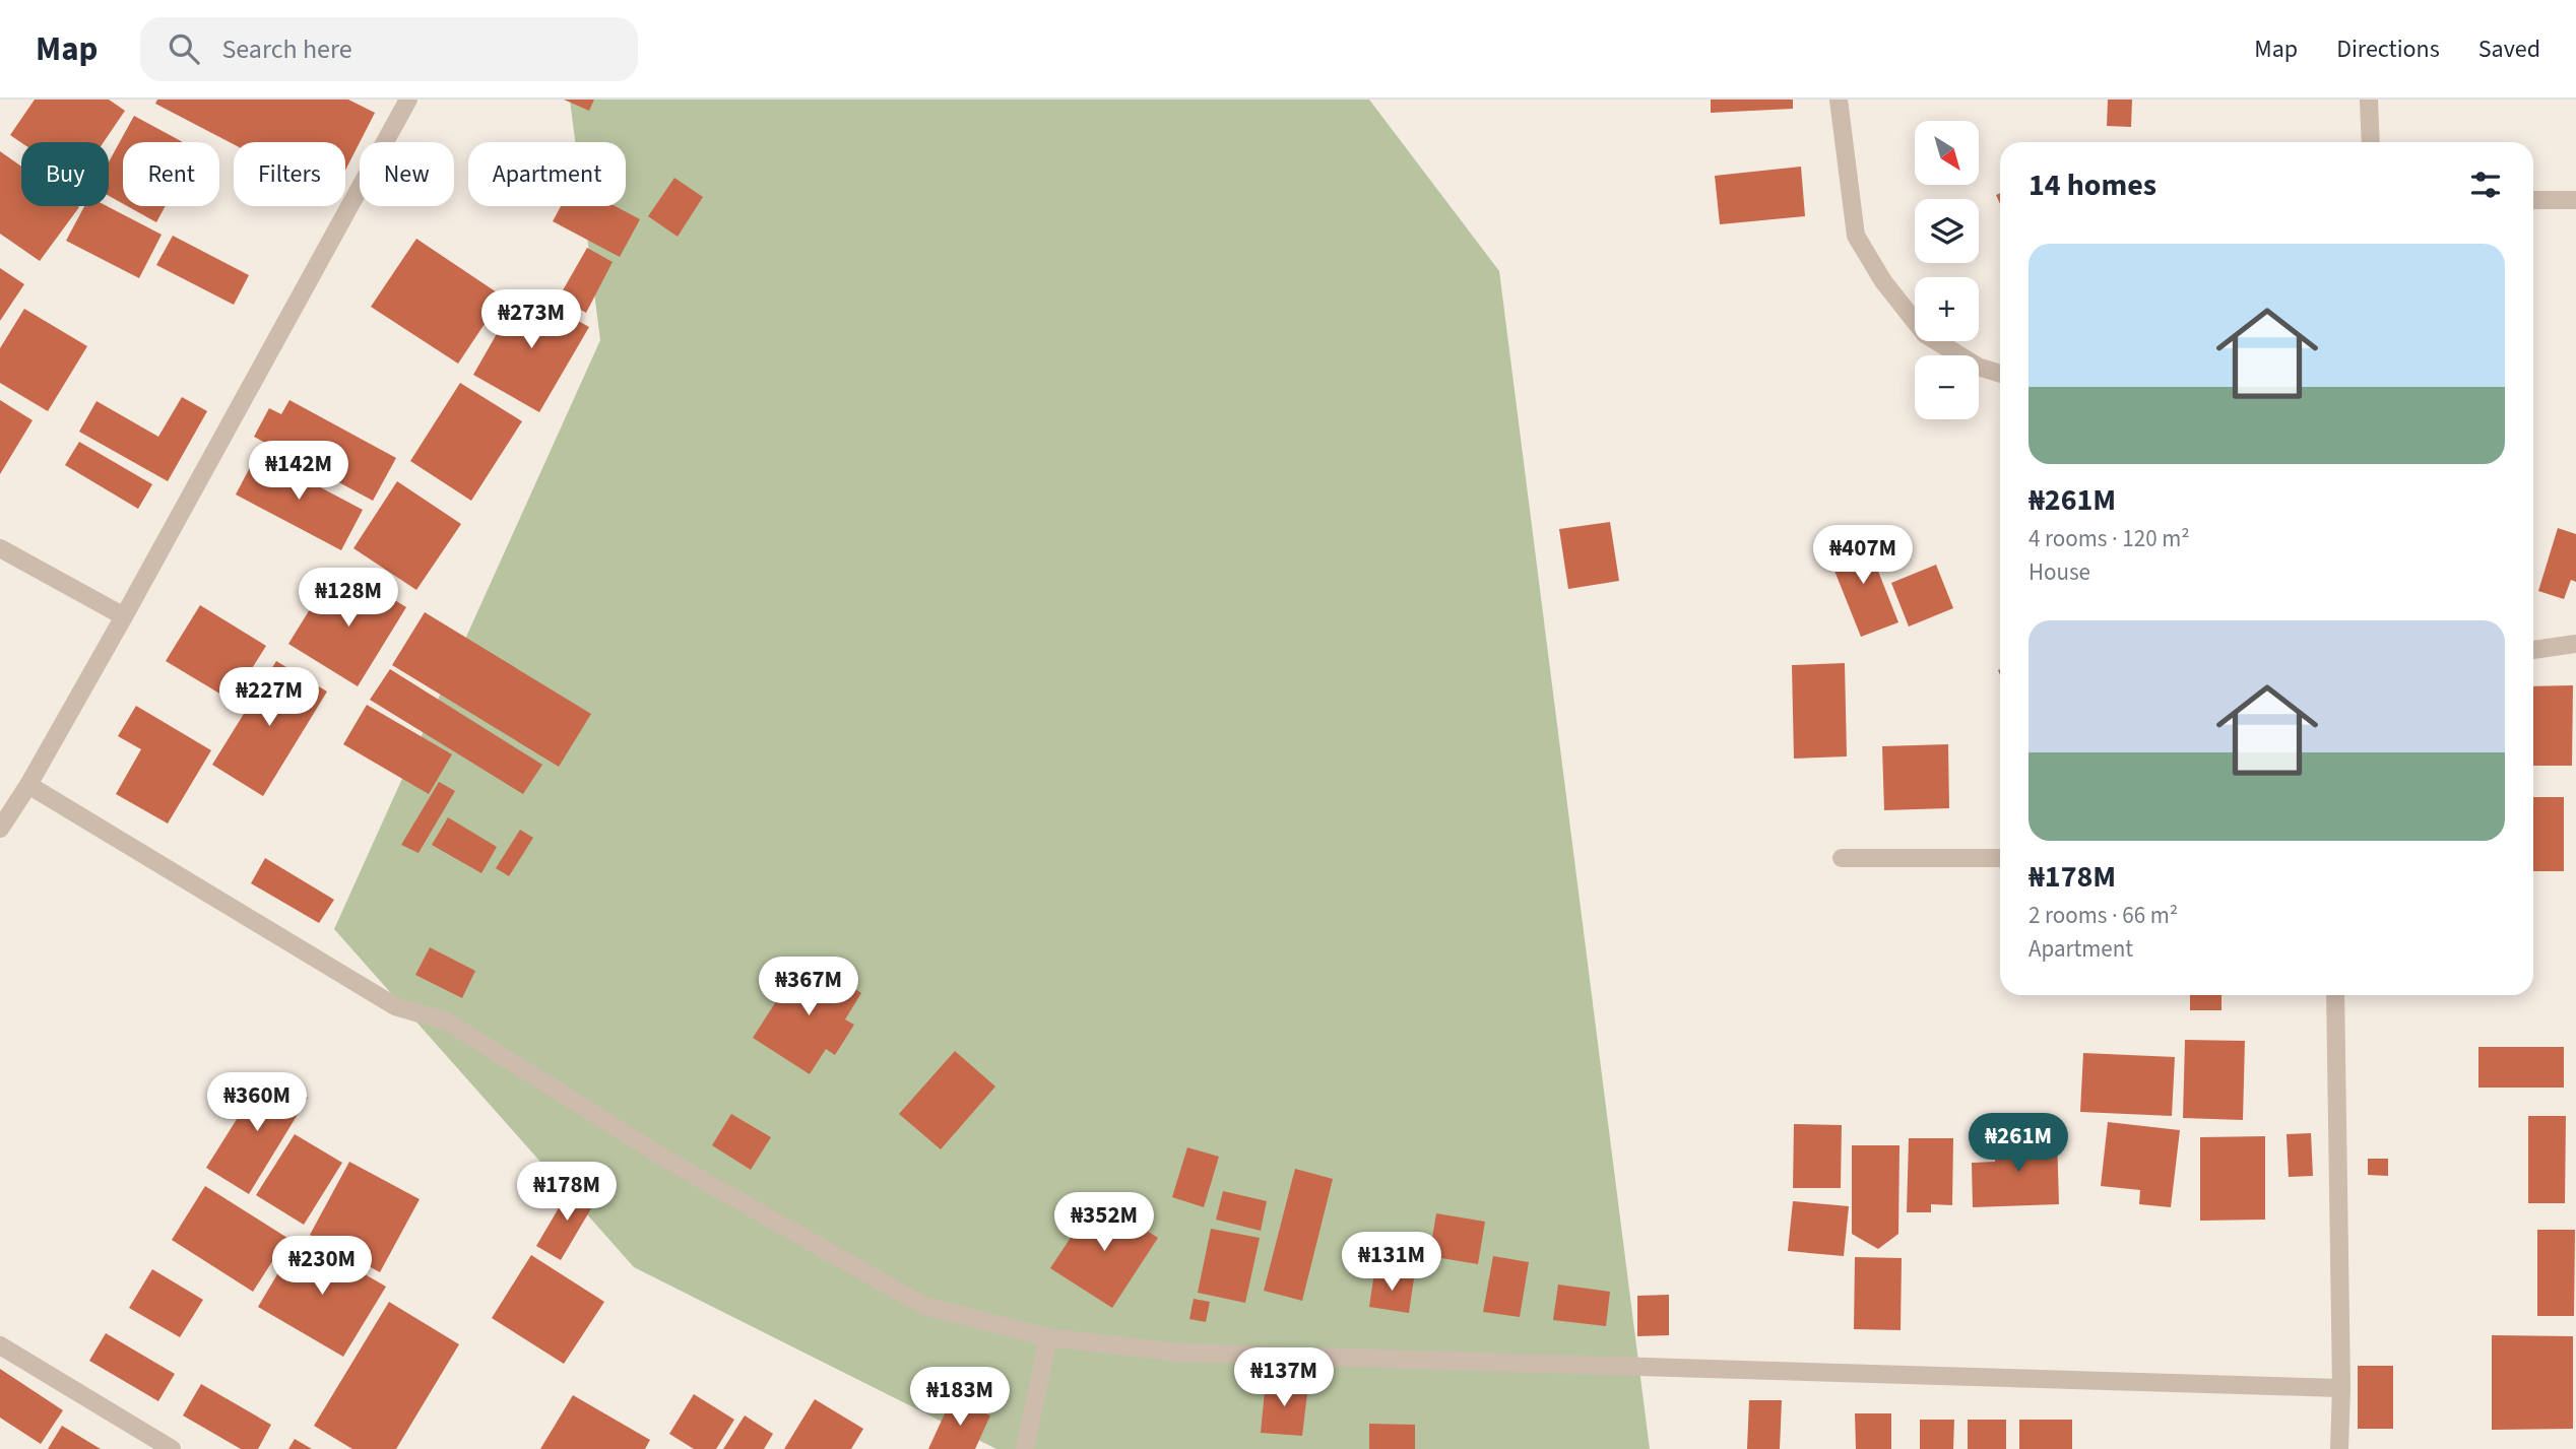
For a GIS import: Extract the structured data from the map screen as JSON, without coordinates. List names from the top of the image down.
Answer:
{
  "north": "bottom right",
  "page": {
    "header": "Map",
    "search": "Search here",
    "nav": ["Map", "Directions", "Saved"],
    "map_buttons": ["+", "−"],
    "chip": [
      "Buy",
      "Rent",
      "Filters",
      "New",
      "Apartment"
    ],
    "heading": "14 homes",
    "list": [
      {
        "name": "₦261M",
        "note": "4 rooms · 120 m² · House"
      },
      {
        "name": "₦178M",
        "note": "2 rooms · 66 m² · Apartment"
      }
    ],
    "price": [
      "₦273M",
      "₦142M",
      "₦407M",
      "₦128M",
      "₦227M",
      "₦367M",
      "₦360M",
      "₦261M",
      "₦178M",
      "₦352M",
      "₦131M",
      "₦230M",
      "₦137M",
      "₦183M"
    ]
  }
}
